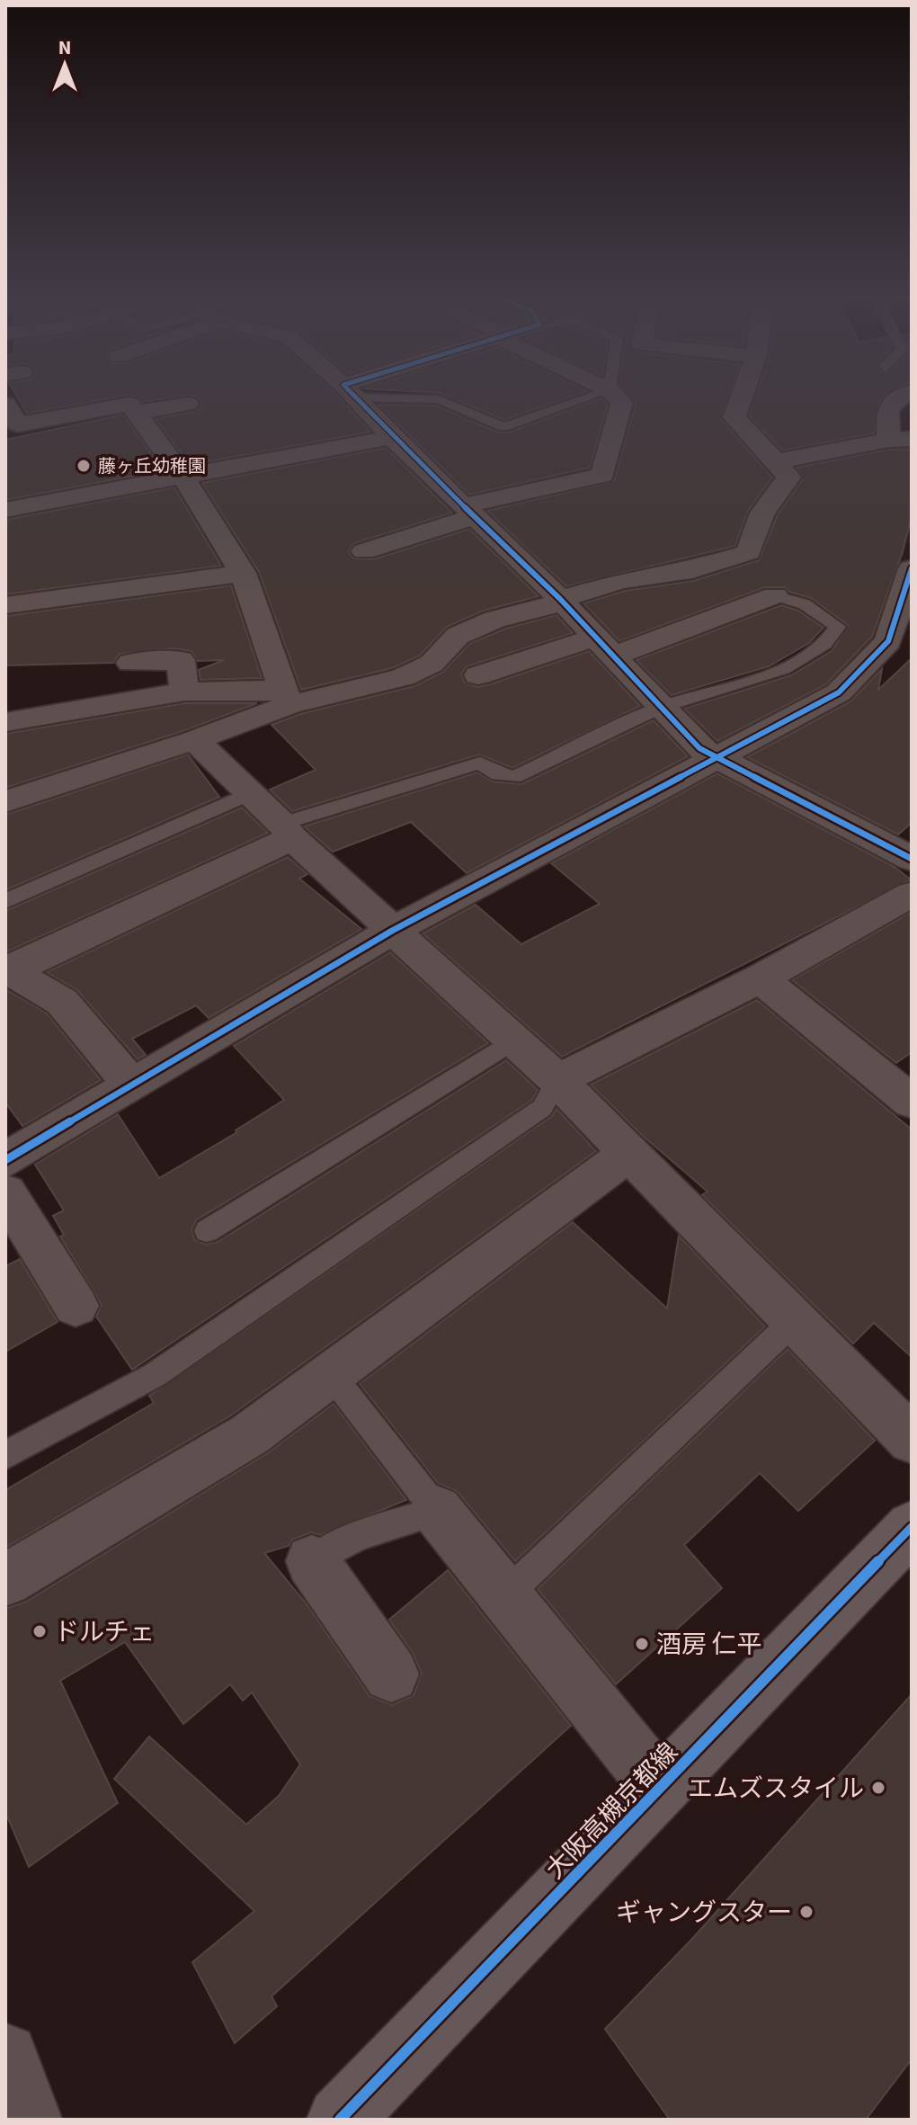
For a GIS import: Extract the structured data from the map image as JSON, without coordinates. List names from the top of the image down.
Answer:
{
  "streets": {
    "main road": ["大阪高槻京都線"]
  },
  "places": [
    "藤ヶ丘幼稚園",
    "ドルチェ",
    "酒房 仁平",
    "エムズスタイル",
    "ギャングスター"
  ],
  "north": "top"
}
